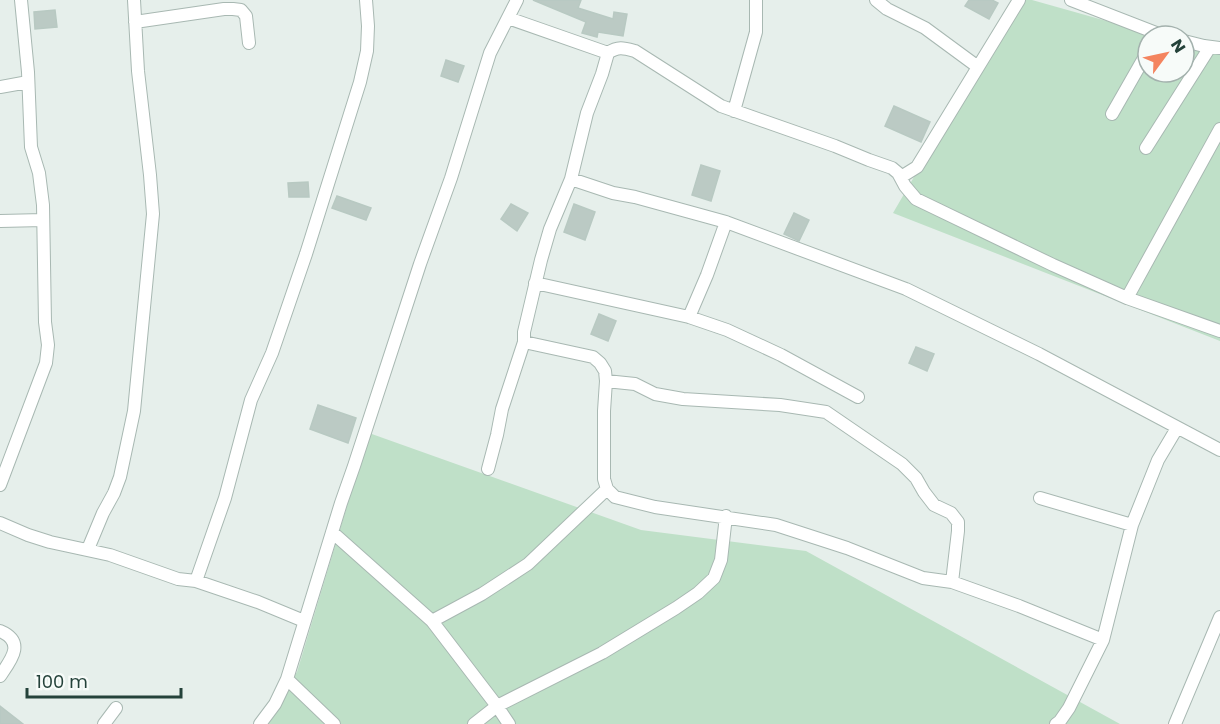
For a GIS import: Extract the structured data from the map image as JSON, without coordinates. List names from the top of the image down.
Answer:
{
  "scale_bar": "100 m",
  "north": "top right"
}
